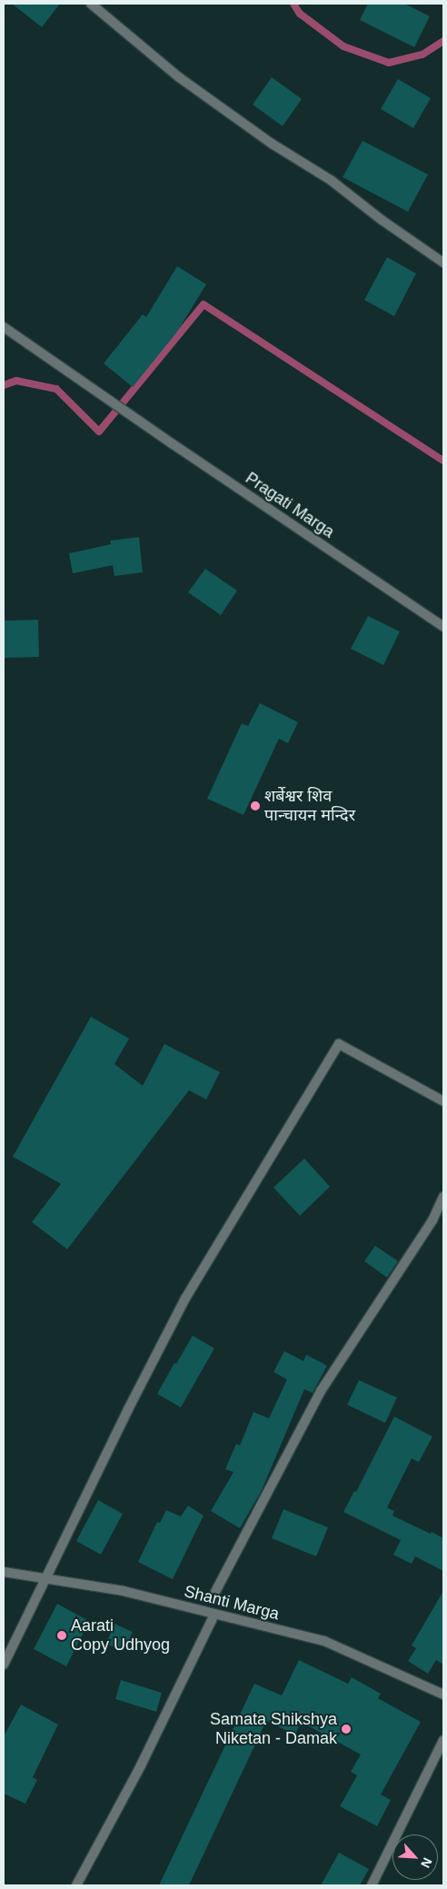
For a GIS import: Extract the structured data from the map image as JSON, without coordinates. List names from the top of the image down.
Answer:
{
  "streets": {
    "street": ["Pragati Marga", "Shanti Marga"]
  },
  "places": ["शर्बेश्वर शिव पान्चायन मन्दिर", "Aarati Copy Udhyog", "Samata Shikshya Niketan - Damak"],
  "north": "bottom right"
}
